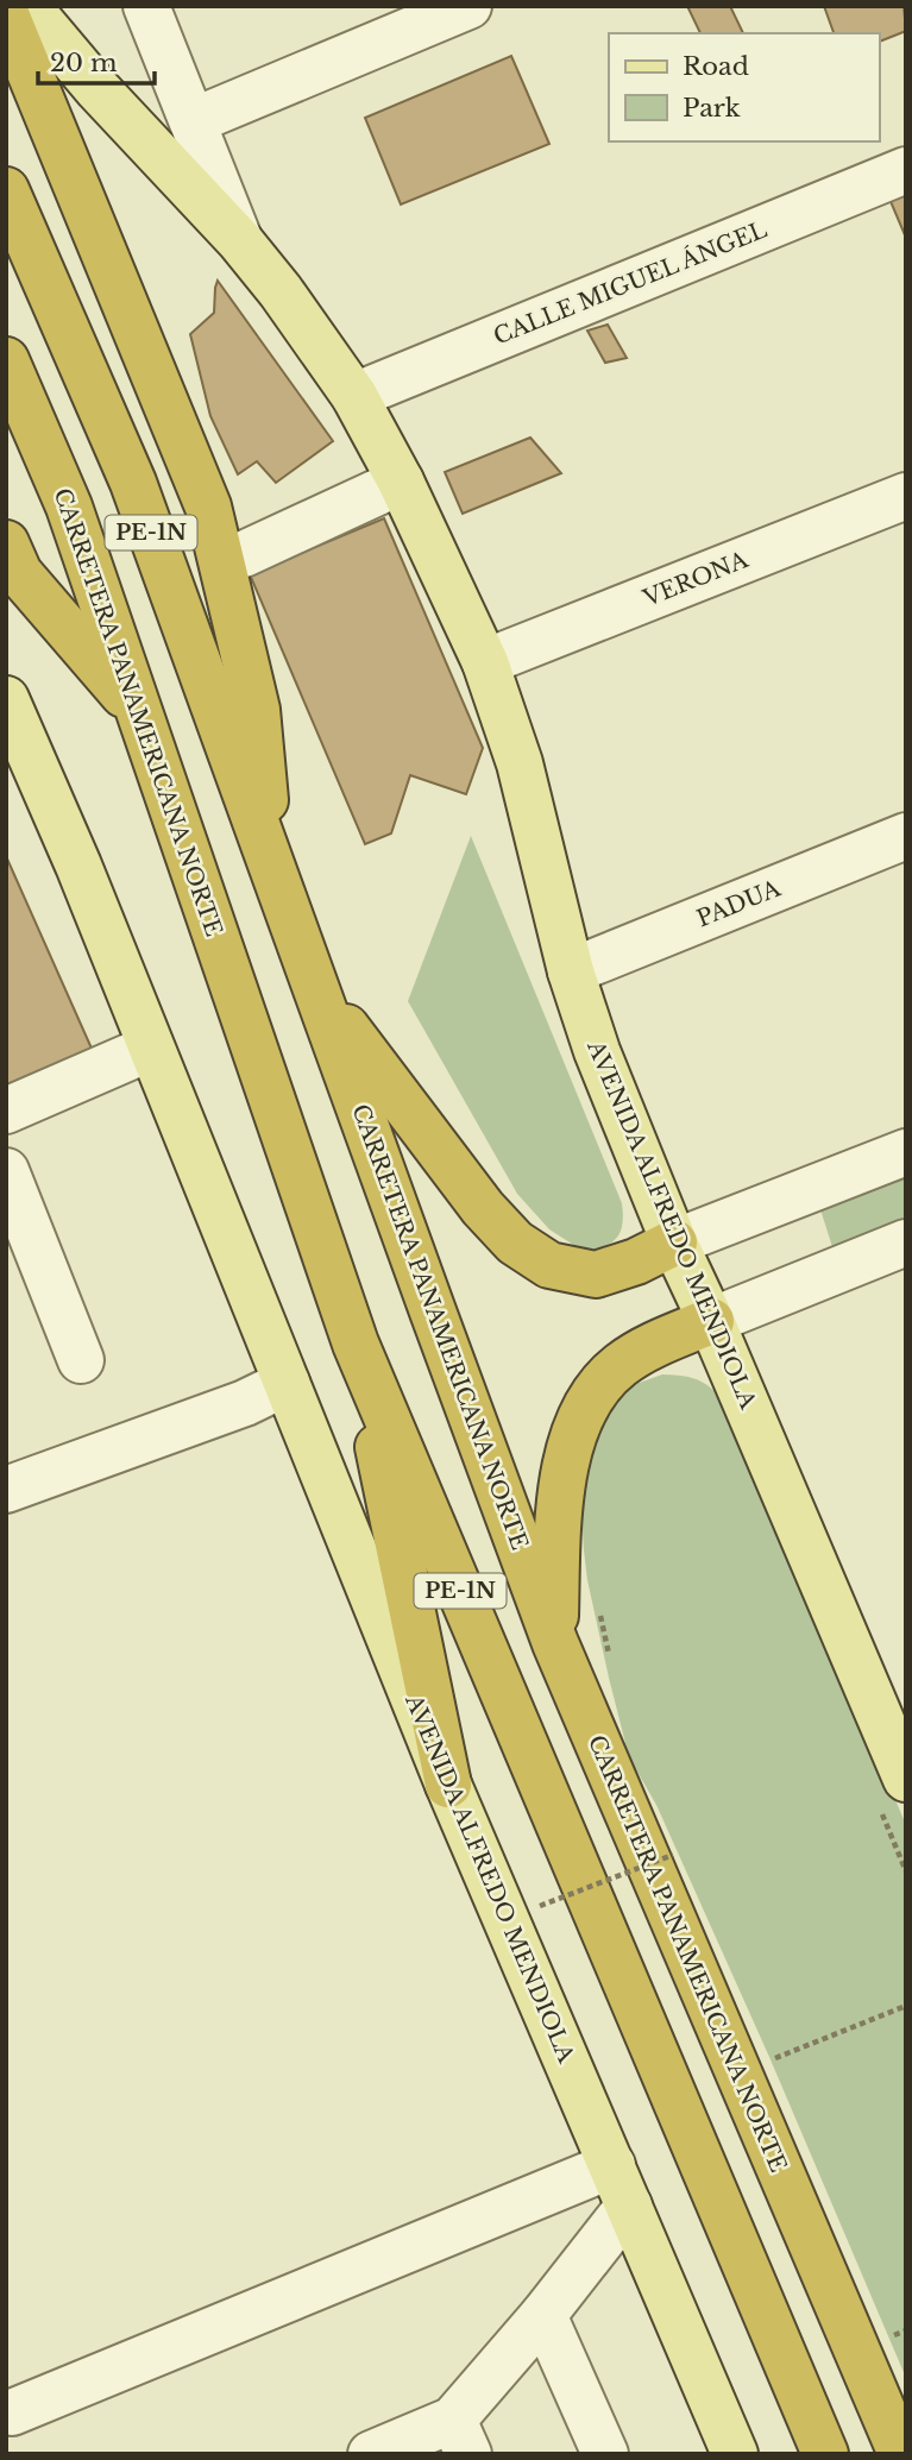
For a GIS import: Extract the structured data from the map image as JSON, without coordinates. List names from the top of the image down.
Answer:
{
  "streets": {
    "highway": ["PE-1N", "CARRETERA PANAMERICANA NORTE"],
    "main road": ["AVENIDA ALFREDO MENDIOLA"],
    "street": ["CALLE MIGUEL ÁNGEL", "VERONA", "PADUA"]
  },
  "crossings": [
    ["CALLE MIGUEL ÁNGEL", "AVENIDA ALFREDO MENDIOLA"],
    ["VERONA", "AVENIDA ALFREDO MENDIOLA"],
    ["PADUA", "AVENIDA ALFREDO MENDIOLA"]
  ],
  "legend": ["Road", "Park"],
  "scale_bar": "20 m"
}
